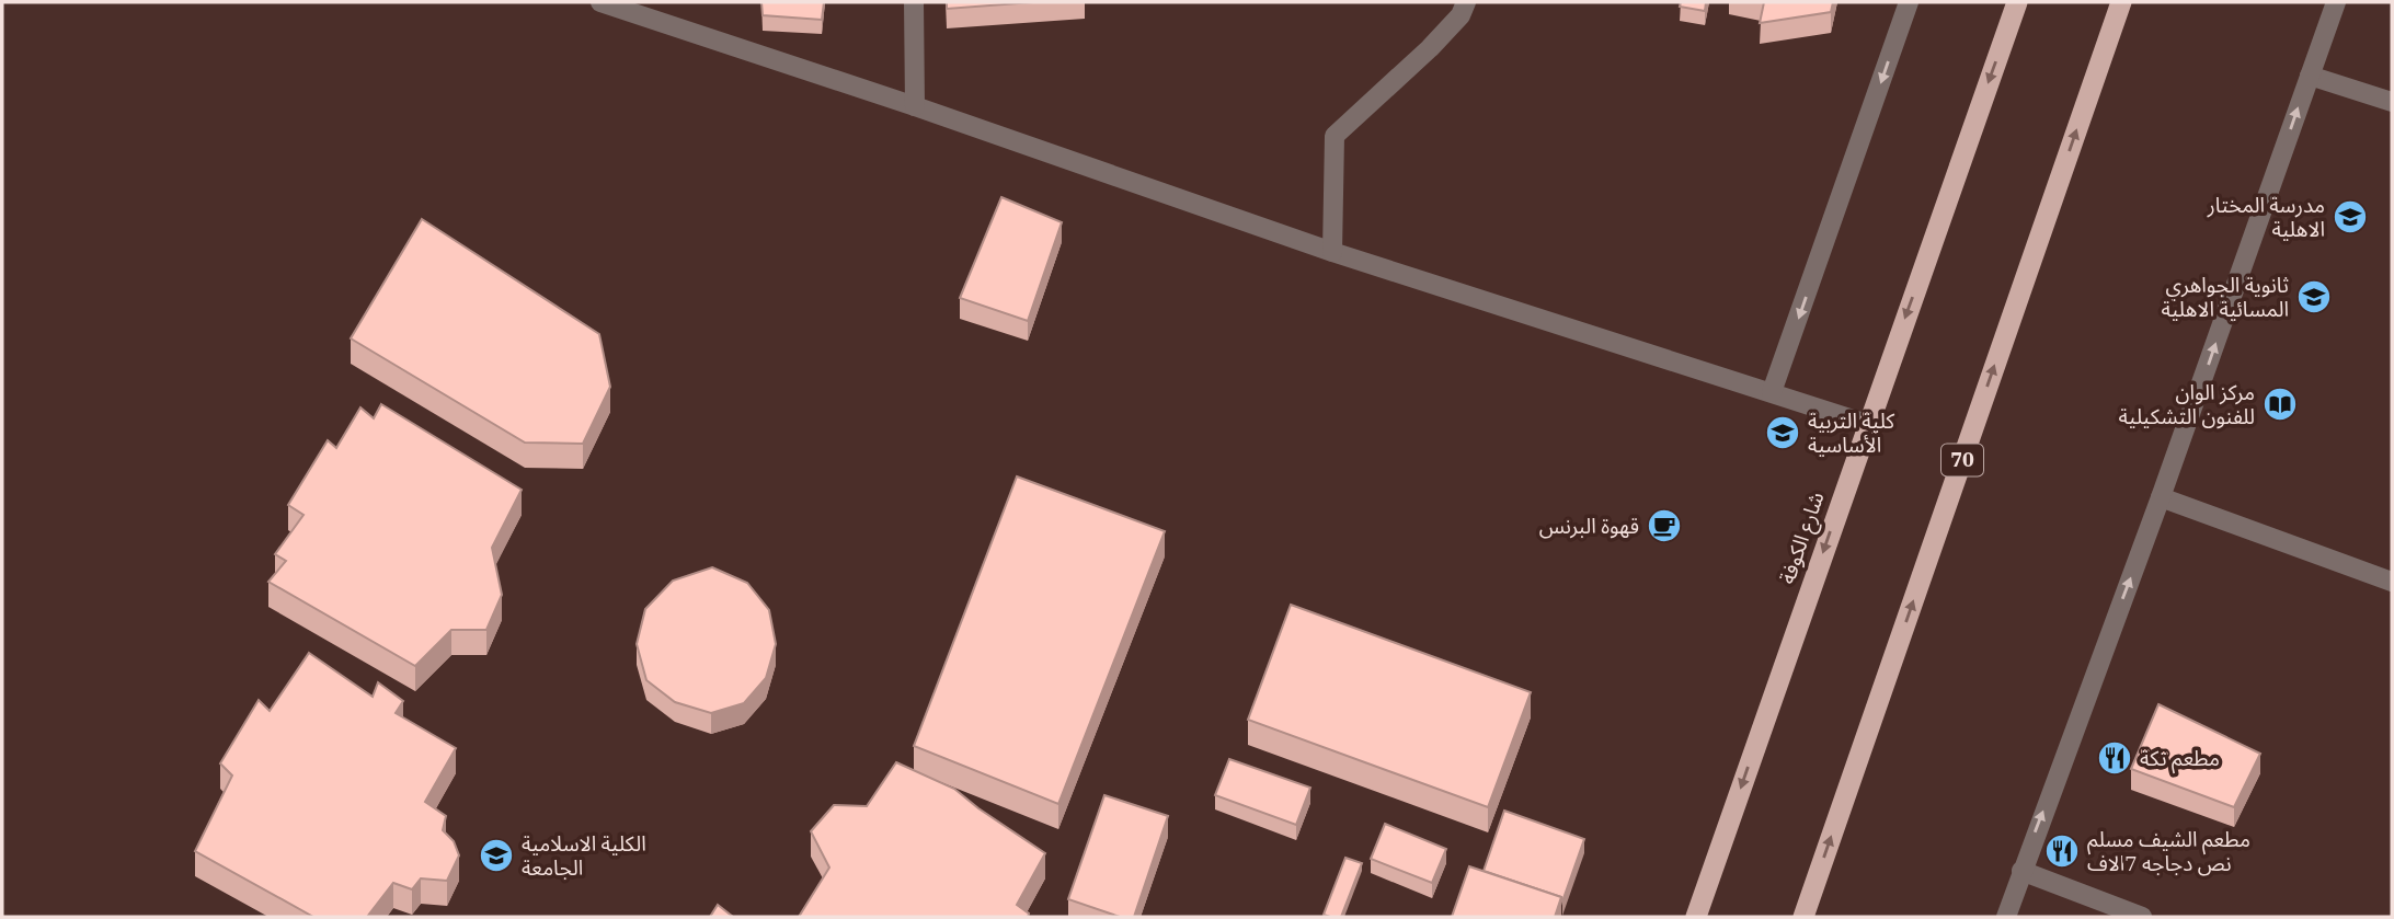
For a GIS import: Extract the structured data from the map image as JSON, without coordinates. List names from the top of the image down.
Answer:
{
  "streets": {
    "highway": ["70", "شارع الكوفة"]
  },
  "places": {
    "school or university": [
      "مدرسة المختار الاهلية",
      "ثانوية الجواهري المسائية الاهلية",
      "كلية التربية الأساسية",
      "الكلية الاسلامية الجامعة"
    ],
    "library": ["مركز الوان للفنون التشكيلية"],
    "cafe": ["قهوة البرنس"],
    "restaurant": ["مطعم تكة", "مطعم الشيف مسلم نص دجاجه 7الاف"]
  }
}
